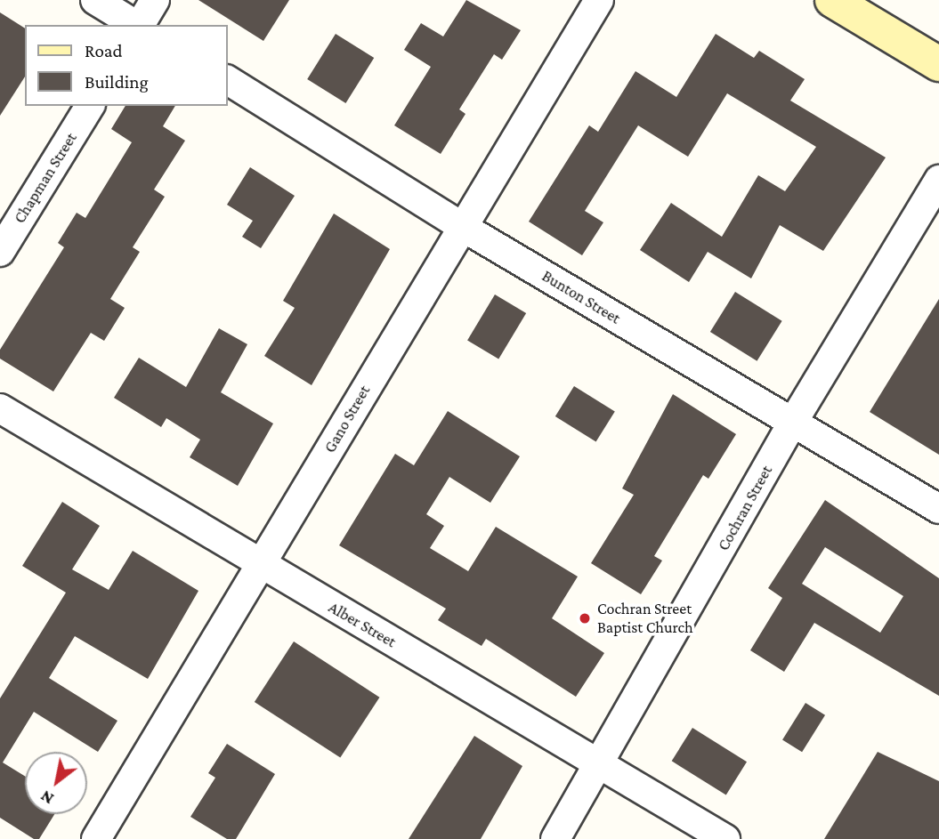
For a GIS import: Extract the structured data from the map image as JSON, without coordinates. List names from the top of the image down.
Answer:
{
  "streets": {
    "street": [
      "Chapman Street",
      "Bunton Street",
      "Gano Street",
      "Cochran Street",
      "Alber Street"
    ]
  },
  "crossings": [
    ["Bunton Street", "Gano Street"],
    ["Bunton Street", "Cochran Street"],
    ["Gano Street", "Alber Street"],
    ["Cochran Street", "Alber Street"]
  ],
  "places": ["Cochran Street Baptist Church"],
  "legend": ["Road", "Building"],
  "north": "bottom left"
}
